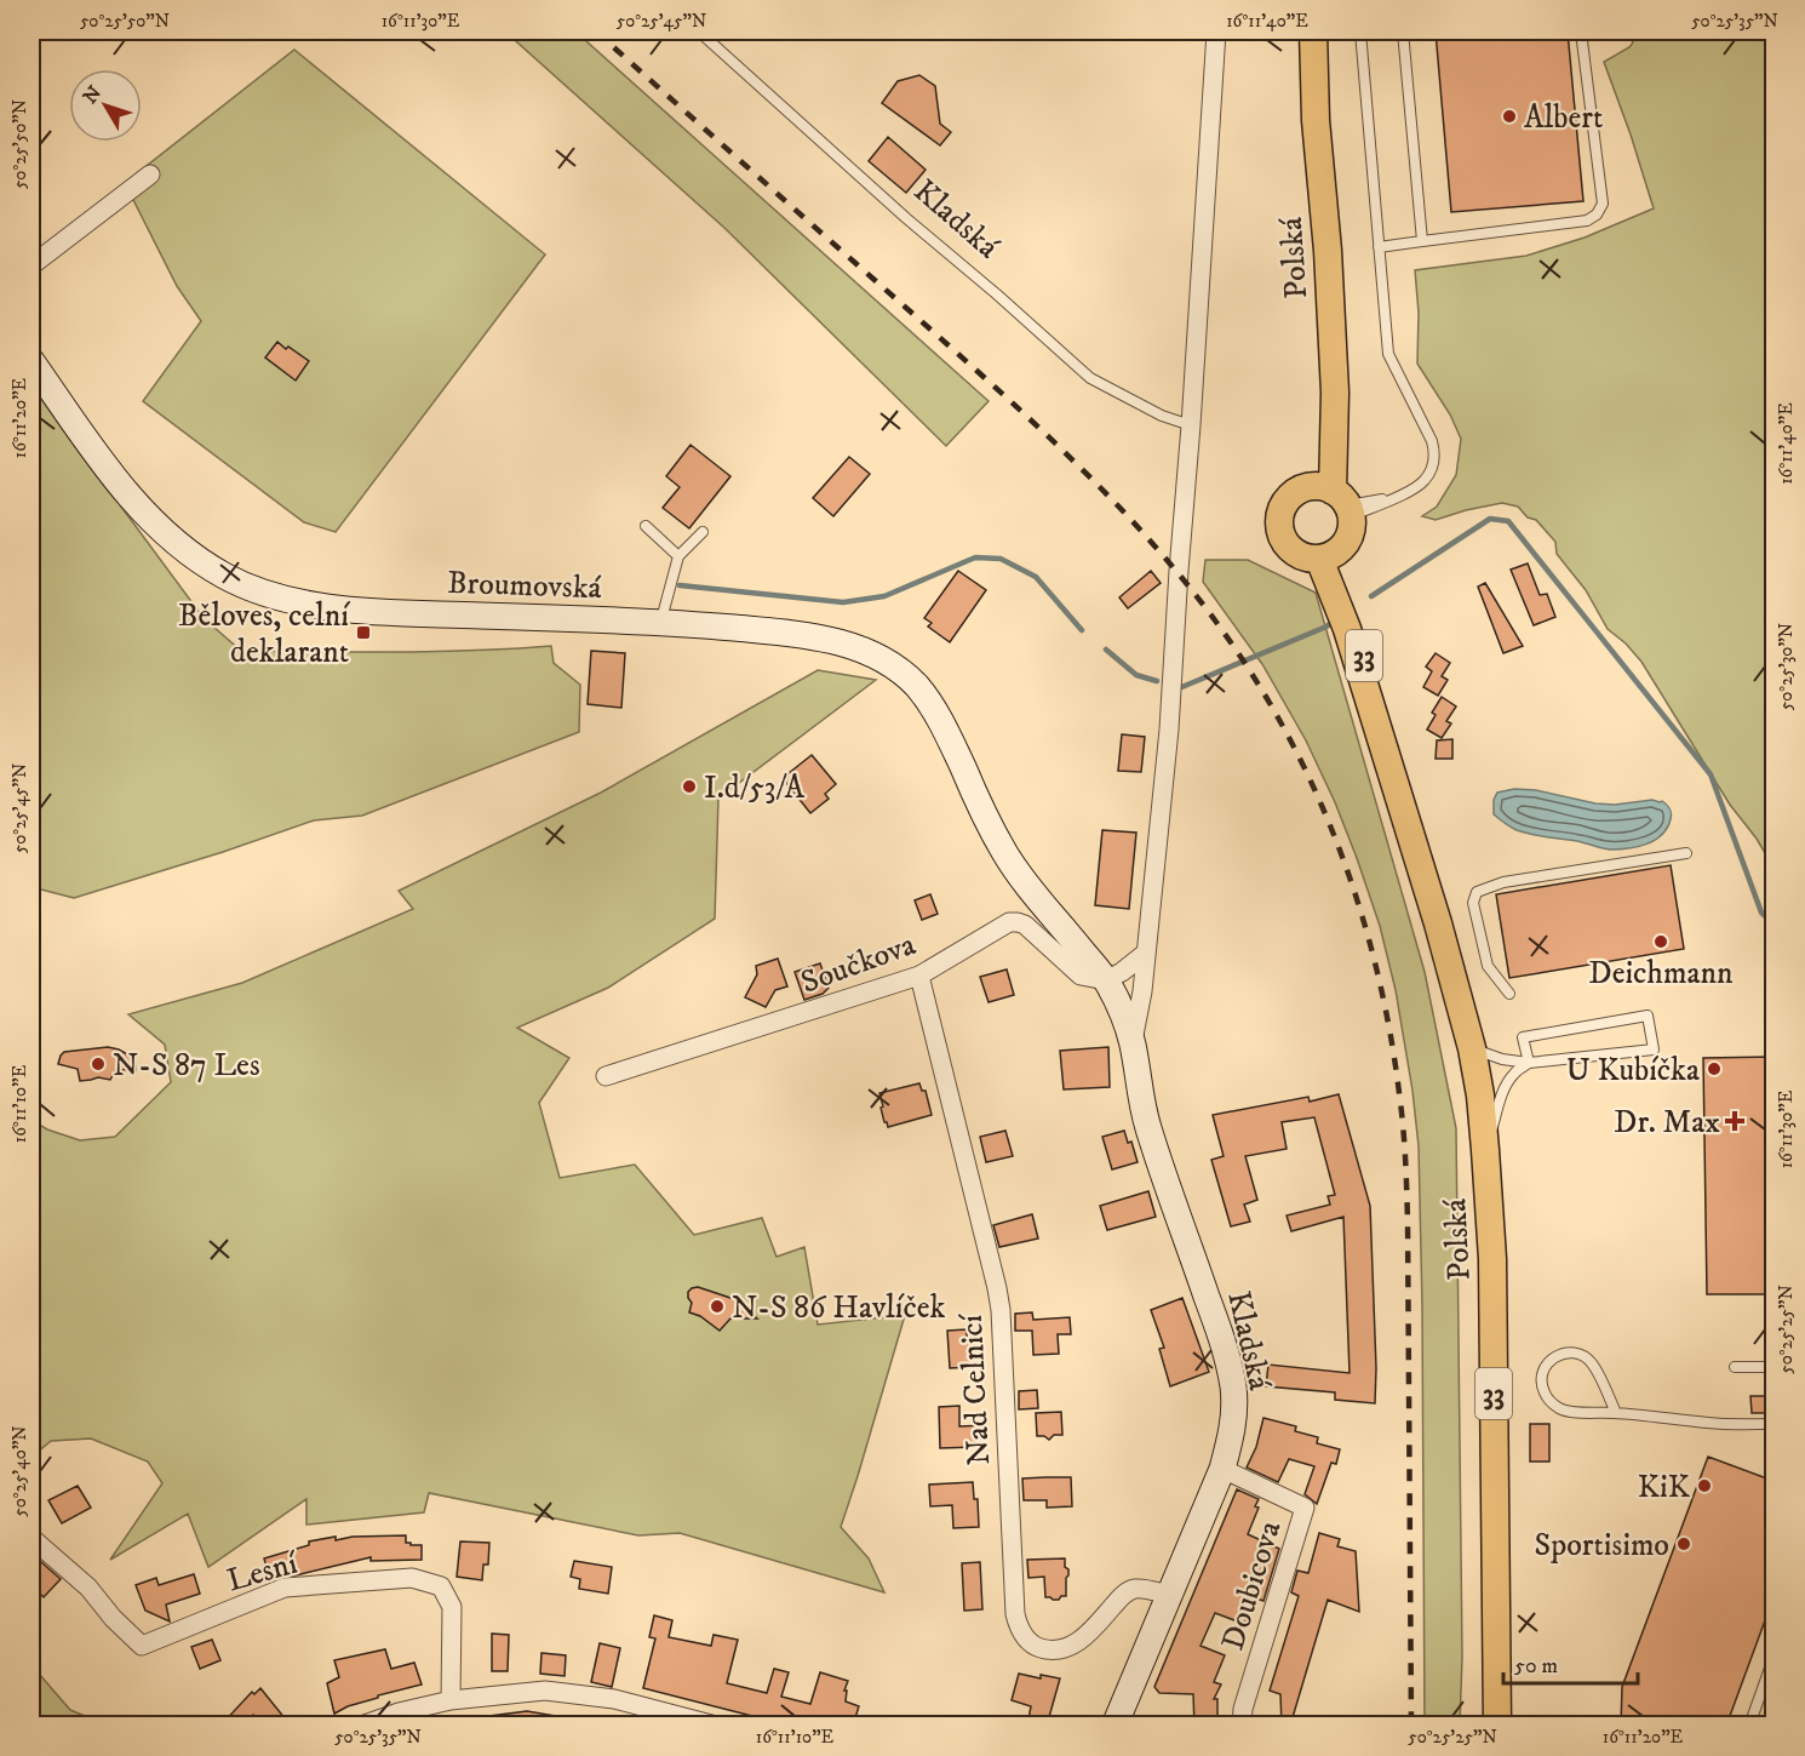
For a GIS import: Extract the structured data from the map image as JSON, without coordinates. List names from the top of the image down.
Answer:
{
  "streets": {
    "main road": [
      "Kladská",
      "Polská",
      "Broumovská",
      "33"
    ],
    "street": [
      "Součkova",
      "Nad Celnicí",
      "Lesní",
      "Doubicova"
    ]
  },
  "crossings": [
    ["Kladská", "Broumovská"],
    ["Kladská", "Součkova"],
    ["Kladská", "Nad Celnicí"],
    ["Kladská", "Doubicova"],
    ["Součkova", "Nad Celnicí"]
  ],
  "places": {
    "other": [
      "Albert",
      "I.d/53/A",
      "Deichmann",
      "N-S 87 Les",
      "U Kubíčka",
      "N-S 86 Havlíček",
      "KiK",
      "Sportisimo"
    ],
    "transit": ["Běloves, celní deklarant"],
    "health": ["Dr. Max"]
  },
  "scale_bar": "50 m",
  "north": "top left",
  "coordinates": [
    "50°25'50\"N",
    "16°11'30\"E",
    "50°25'45\"N",
    "16°11'40\"E",
    "50°25'35\"N",
    "16°11'20\"E",
    "50°25'30\"N",
    "16°11'10\"E",
    "50°25'25\"N",
    "50°25'40\"N"
  ]
}
